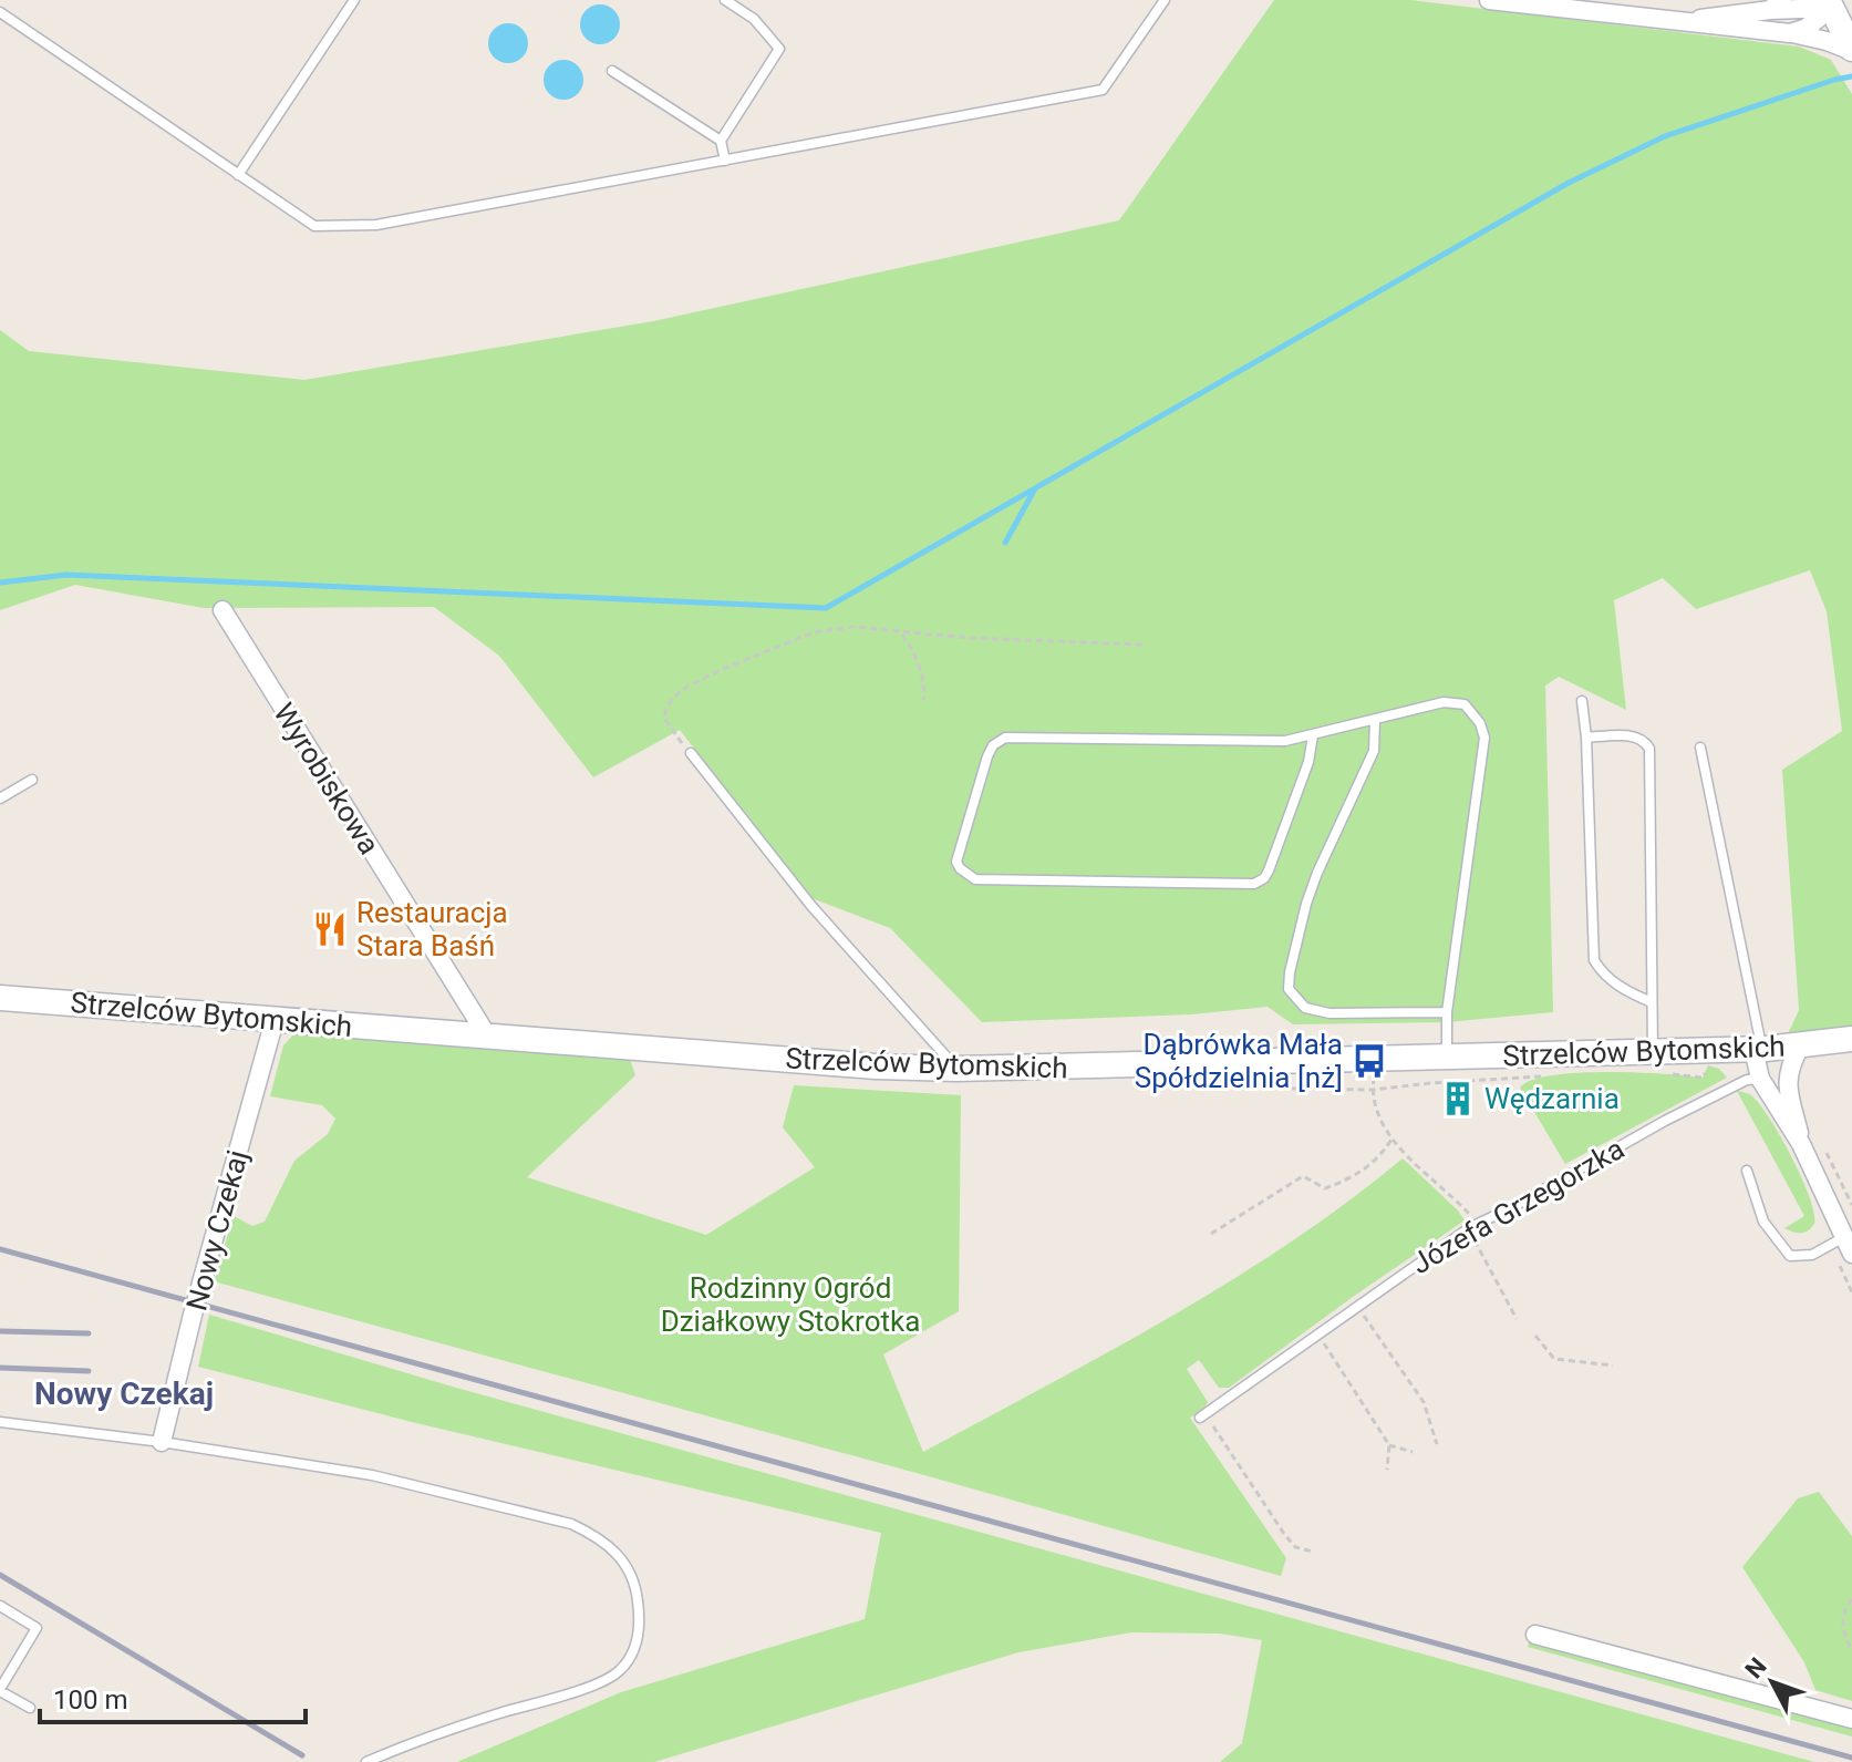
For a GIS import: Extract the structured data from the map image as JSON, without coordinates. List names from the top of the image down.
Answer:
{
  "streets": {
    "street": ["Wyrobiskowa", "Strzelców Bytomskich", "Nowy Czekaj"],
    "lane": ["Józefa Grzegorzka"]
  },
  "crossings": [
    ["Wyrobiskowa", "Strzelców Bytomskich"],
    ["Strzelców Bytomskich", "Nowy Czekaj"]
  ],
  "districts": ["Nowy Czekaj"],
  "parks": ["Rodzinny Ogród Działkowy Stokrotka"],
  "places": {
    "restaurant": ["Restauracja Stara Baśń"],
    "bus stop": ["Dąbrówka Mała Spółdzielnia [nż]"],
    "building": ["Wędzarnia"]
  },
  "scale_bar": "100 m",
  "north": "top left"
}
